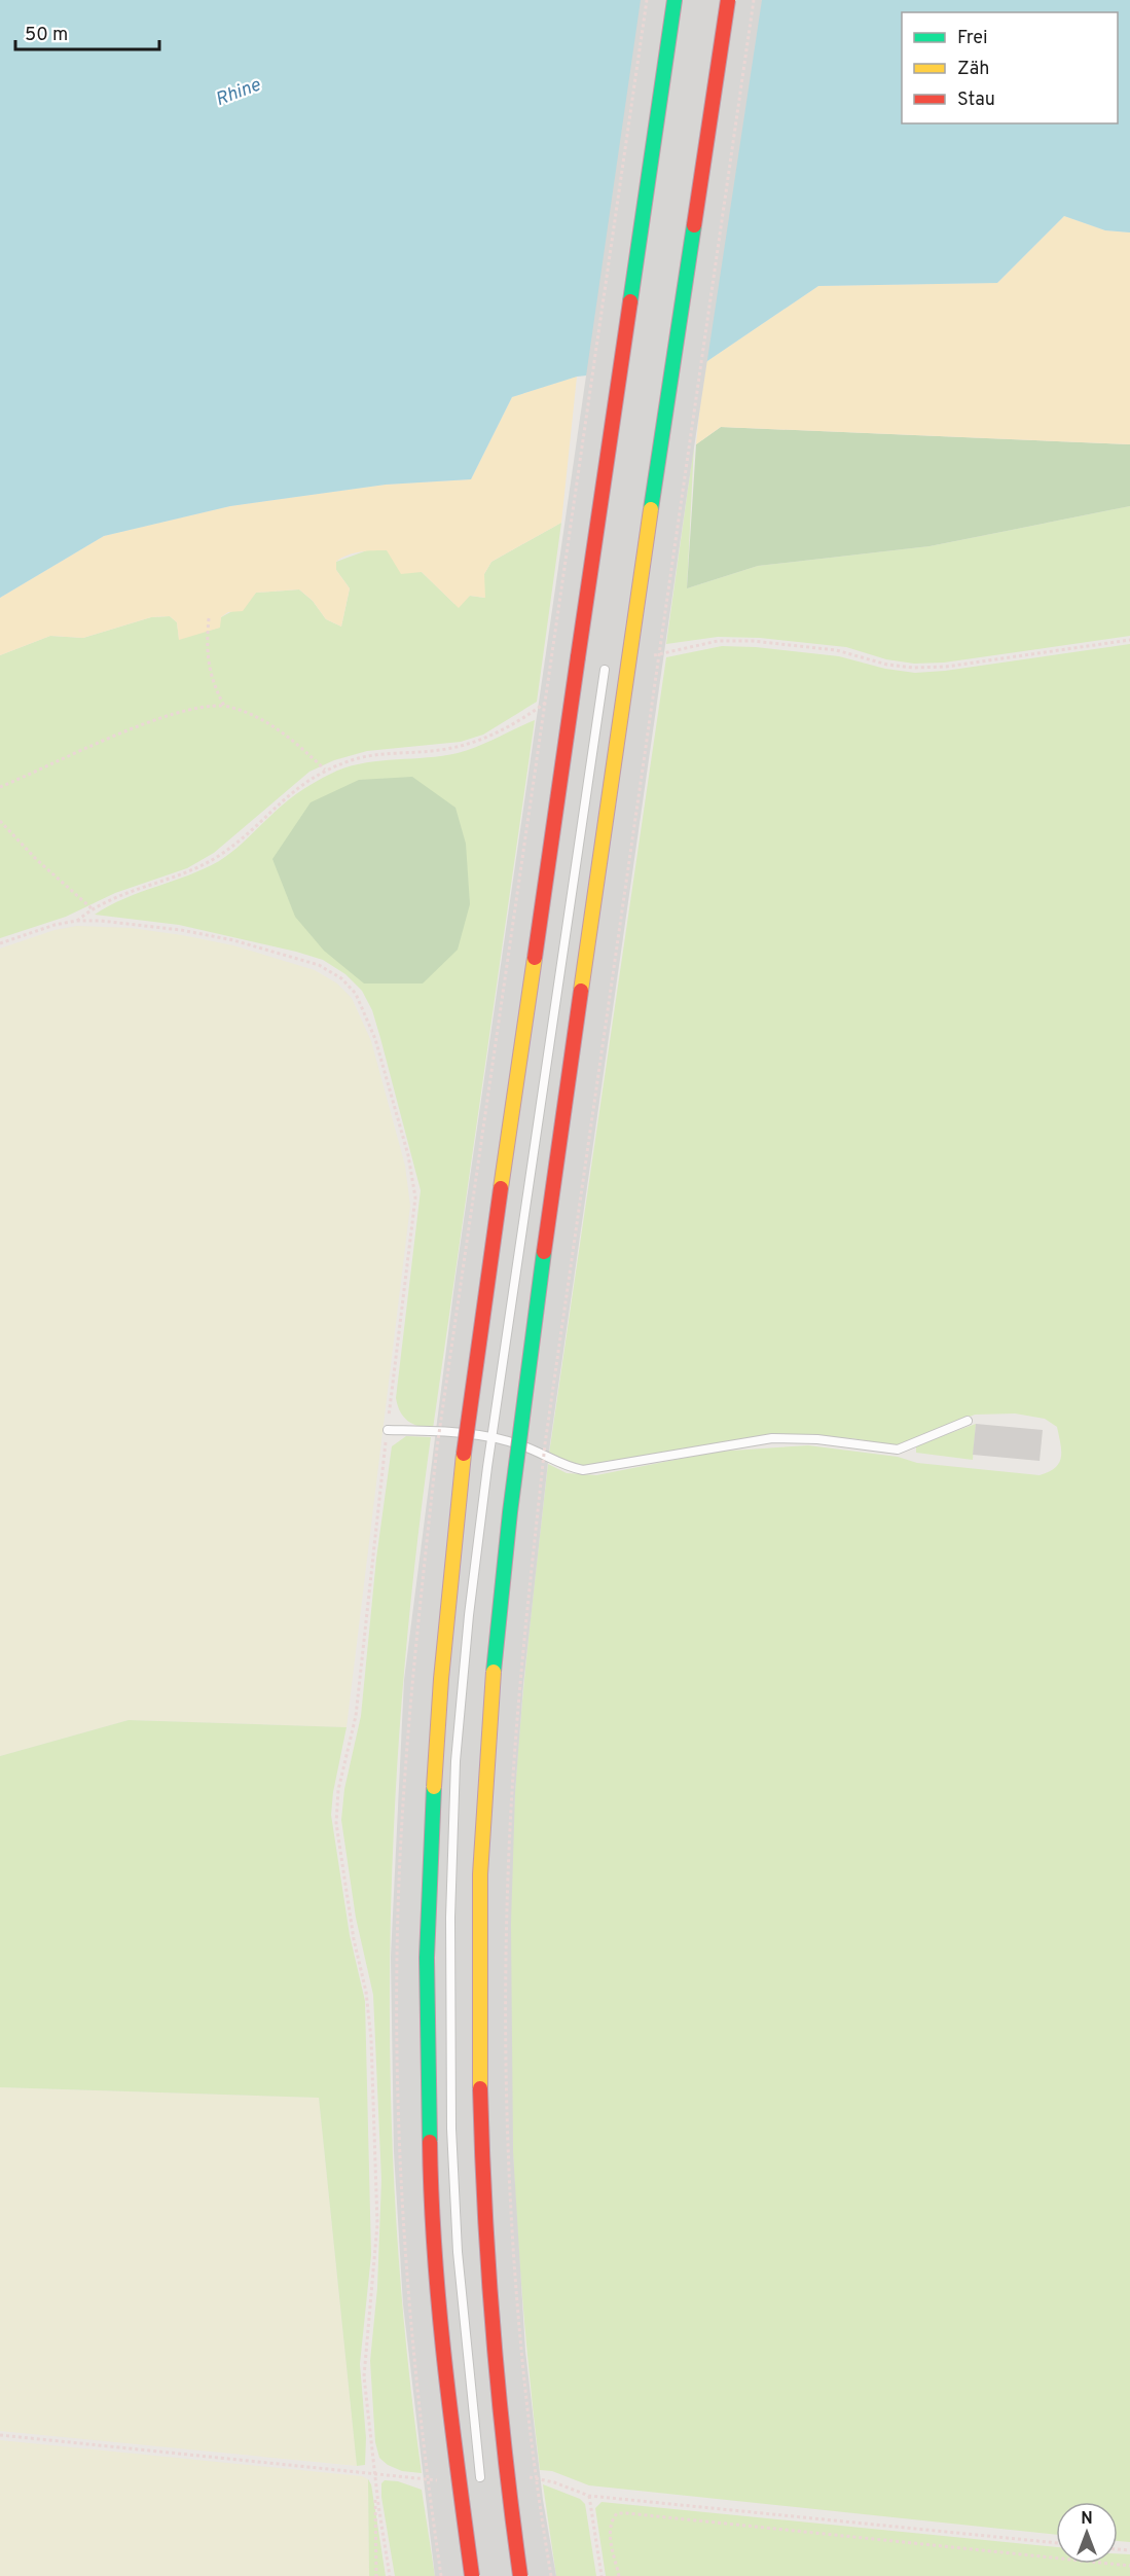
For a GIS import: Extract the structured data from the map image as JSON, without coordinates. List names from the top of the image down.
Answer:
{
  "water": ["Rhine"],
  "legend": ["Frei", "Zäh", "Stau"],
  "scale_bar": "50 m",
  "north": "top"
}
